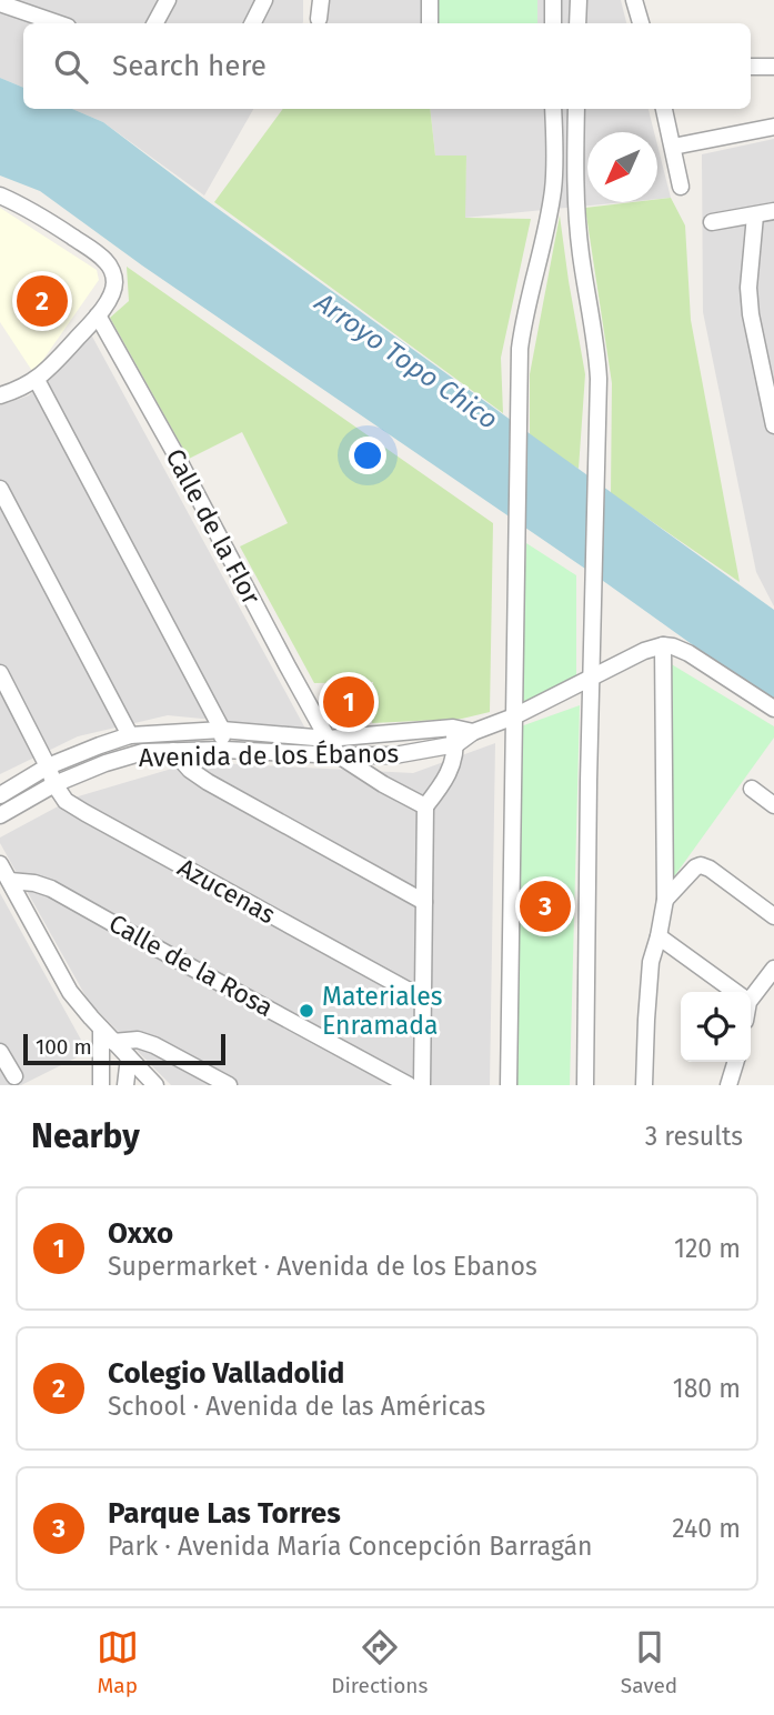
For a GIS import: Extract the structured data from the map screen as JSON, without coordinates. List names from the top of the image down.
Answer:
{
  "streets": {
    "street": [
      "Calle de la Flor",
      "Avenida de los Ébanos",
      "Azucenas",
      "Calle de la Rosa"
    ]
  },
  "crossings": [
    ["Avenida de los Ébanos", "Azucenas"]
  ],
  "water": ["Arroyo Topo Chico"],
  "places": ["Materiales Enramada"],
  "scale_bar": "100 m",
  "north": "bottom left",
  "page": {
    "search": "Search here",
    "pins": ["2", "1", "3"],
    "scale": "100 m",
    "heading": ["Nearby", "3 results"],
    "list": [
      {
        "mark": "1",
        "name": "Oxxo",
        "note": "Supermarket · Avenida de los Ebanos",
        "value": "120 m"
      },
      {
        "mark": "2",
        "name": "Colegio Valladolid",
        "note": "School · Avenida de las Américas",
        "value": "180 m"
      },
      {
        "mark": "3",
        "name": "Parque Las Torres",
        "note": "Park · Avenida María Concepción Barragán",
        "value": "240 m"
      }
    ],
    "nav": ["Map", "Directions", "Saved"]
  }
}
